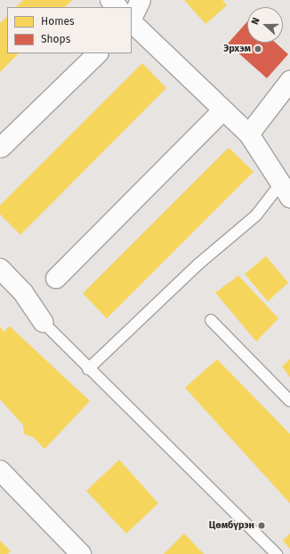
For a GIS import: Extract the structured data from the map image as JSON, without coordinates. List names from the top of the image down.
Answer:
{
  "places": ["Эрхэм", "Цөмбүрэн"],
  "legend": ["Homes", "Shops"],
  "north": "left"
}
